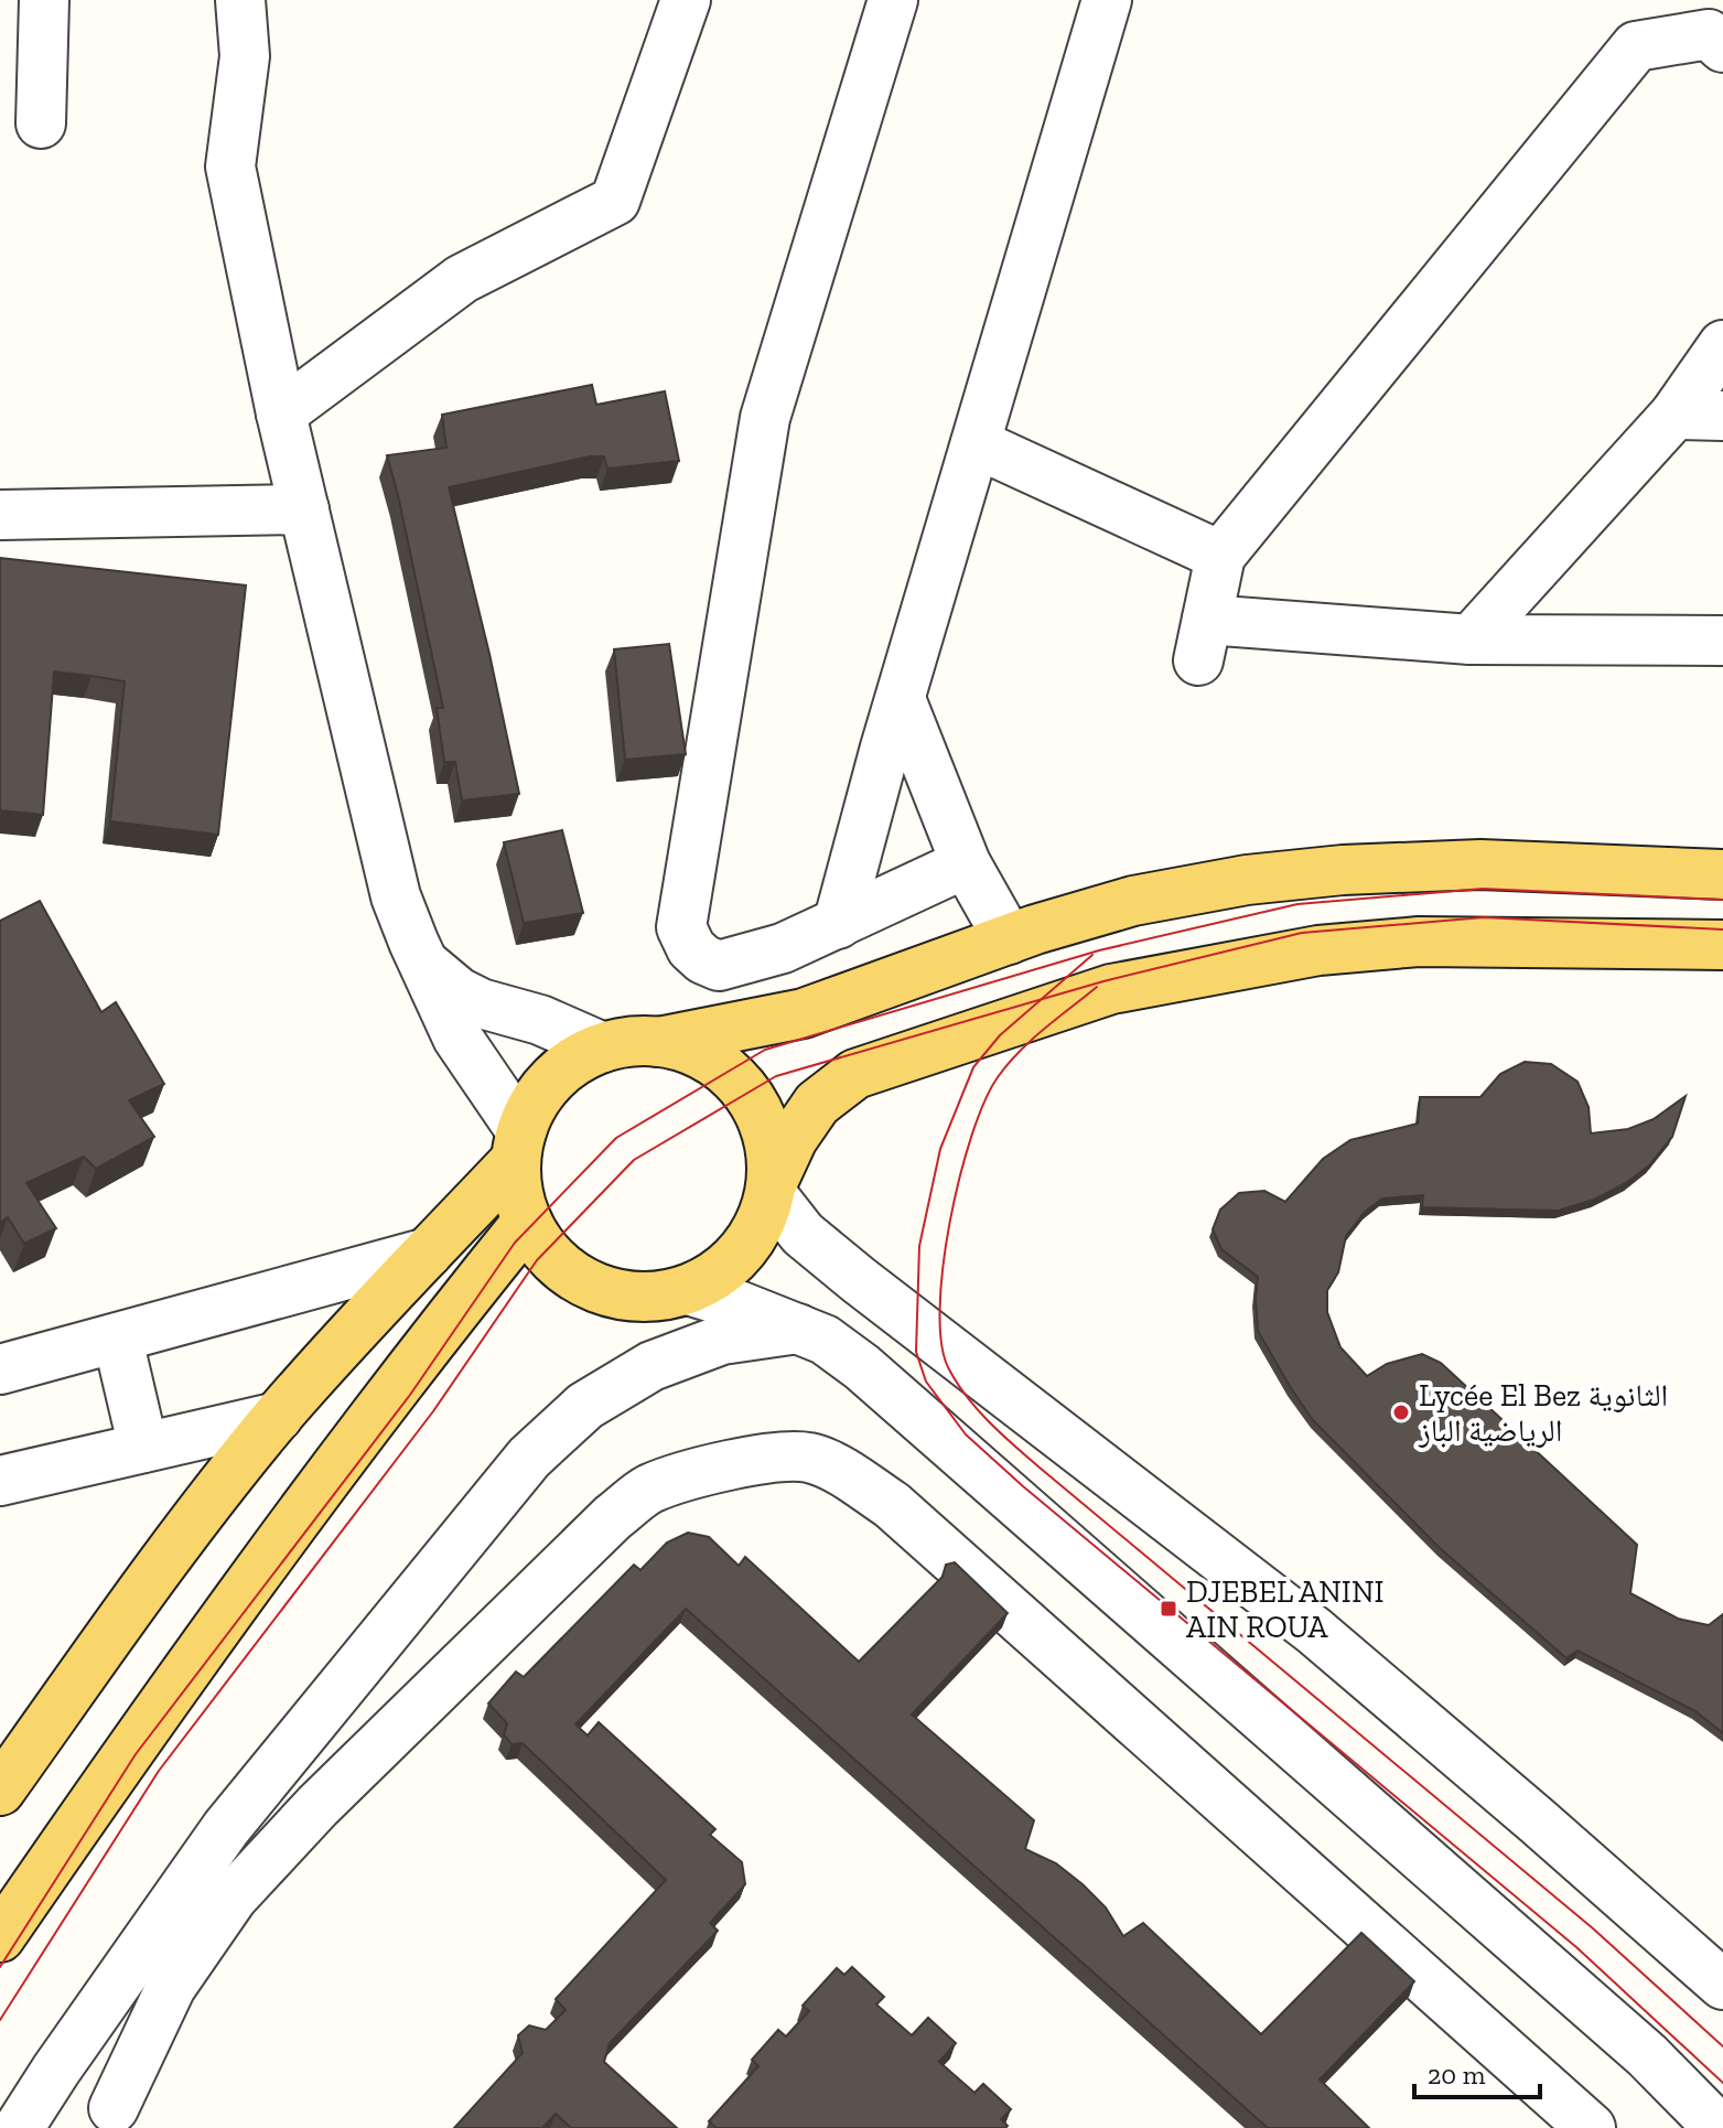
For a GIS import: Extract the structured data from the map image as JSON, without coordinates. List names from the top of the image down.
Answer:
{
  "places": {
    "other": ["Lycée El Bez الثانوية الرياضية الباز"],
    "transit": ["DJEBEL ANINI AIN ROUA"]
  },
  "scale_bar": "20 m"
}
